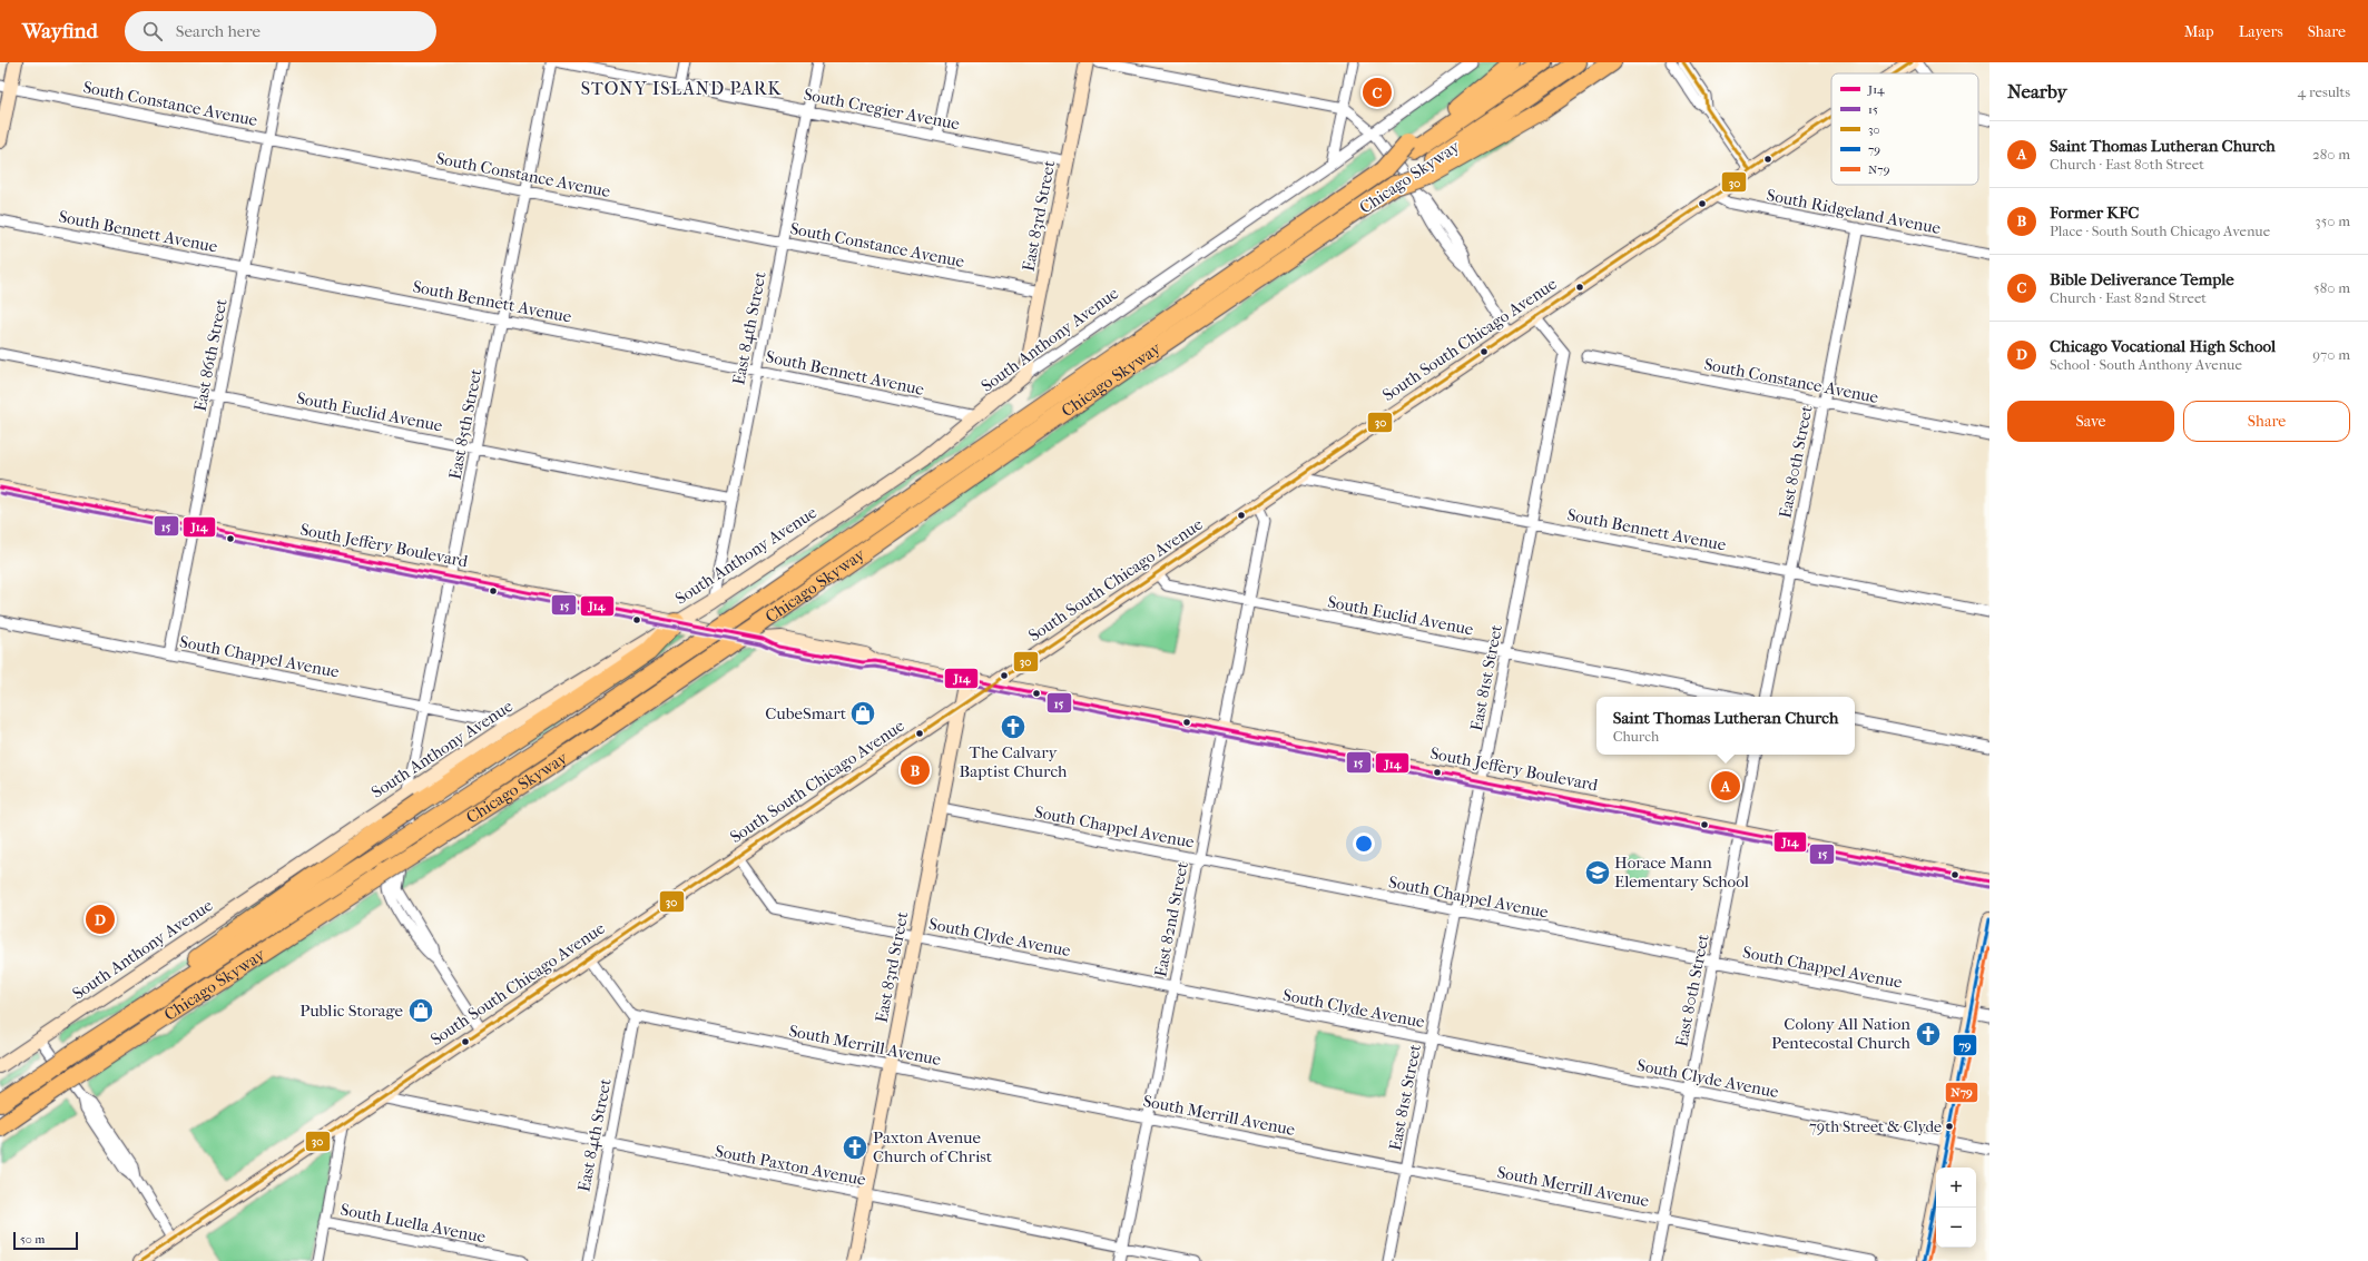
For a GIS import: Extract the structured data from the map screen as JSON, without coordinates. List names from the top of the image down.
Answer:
{
  "streets": {
    "highway": ["Chicago Skyway"],
    "main road": [
      "East 83rd Street",
      "South Anthony Avenue",
      "South South Chicago Avenue",
      "South Jeffery Boulevard"
    ],
    "street": [
      "South Constance Avenue",
      "South Cregier Avenue",
      "South Ridgeland Avenue",
      "South Bennett Avenue",
      "East 84th Street",
      "East 86th Street",
      "South Euclid Avenue",
      "East 85th Street",
      "East 80th Street",
      "South Chappel Avenue",
      "East 81st Street",
      "East 82nd Street",
      "South Clyde Avenue",
      "South Merrill Avenue",
      "South Paxton Avenue",
      "South Luella Avenue"
    ]
  },
  "crossings": [
    ["South Constance Avenue", "East 83rd Street"],
    ["South Constance Avenue", "East 84th Street"],
    ["South Constance Avenue", "East 86th Street"],
    ["South Constance Avenue", "East 85th Street"],
    ["South Constance Avenue", "East 80th Street"],
    ["South Cregier Avenue", "East 83rd Street"],
    ["South Cregier Avenue", "East 84th Street"],
    ["Chicago Skyway", "South Jeffery Boulevard"],
    ["South Ridgeland Avenue", "South South Chicago Avenue"],
    ["South Ridgeland Avenue", "East 80th Street"],
    ["East 83rd Street", "South Anthony Avenue"],
    ["East 83rd Street", "South South Chicago Avenue"],
    ["East 83rd Street", "South Jeffery Boulevard"],
    ["East 83rd Street", "South Chappel Avenue"],
    ["East 83rd Street", "South Clyde Avenue"],
    ["East 83rd Street", "South Merrill Avenue"],
    ["East 83rd Street", "South Paxton Avenue"],
    ["South Bennett Avenue", "East 84th Street"],
    ["South Bennett Avenue", "South Anthony Avenue"],
    ["South Bennett Avenue", "South South Chicago Avenue"],
    ["South Bennett Avenue", "East 86th Street"],
    ["South Bennett Avenue", "East 85th Street"],
    ["South Bennett Avenue", "East 80th Street"],
    ["South Bennett Avenue", "East 81st Street"],
    ["East 84th Street", "South Anthony Avenue"],
    ["East 84th Street", "South Euclid Avenue"],
    ["East 84th Street", "South Merrill Avenue"],
    ["East 84th Street", "South Paxton Avenue"],
    ["South Anthony Avenue", "East 85th Street"],
    ["South Anthony Avenue", "South Jeffery Boulevard"],
    ["South Anthony Avenue", "South Chappel Avenue"],
    ["South South Chicago Avenue", "South Euclid Avenue"],
    ["South South Chicago Avenue", "East 85th Street"],
    ["South South Chicago Avenue", "South Jeffery Boulevard"],
    ["South South Chicago Avenue", "East 81st Street"],
    ["South South Chicago Avenue", "East 82nd Street"],
    ["South South Chicago Avenue", "South Clyde Avenue"],
    ["South South Chicago Avenue", "South Paxton Avenue"],
    ["East 86th Street", "South Euclid Avenue"],
    ["East 86th Street", "South Jeffery Boulevard"],
    ["East 86th Street", "South Chappel Avenue"],
    ["South Euclid Avenue", "East 85th Street"],
    ["South Euclid Avenue", "East 81st Street"],
    ["South Euclid Avenue", "East 82nd Street"],
    ["East 85th Street", "South Jeffery Boulevard"],
    ["East 85th Street", "South Chappel Avenue"],
    ["East 80th Street", "South Jeffery Boulevard"],
    ["East 80th Street", "South Chappel Avenue"],
    ["East 80th Street", "South Clyde Avenue"],
    ["East 80th Street", "South Merrill Avenue"],
    ["South Jeffery Boulevard", "East 81st Street"],
    ["South Jeffery Boulevard", "East 82nd Street"],
    ["South Chappel Avenue", "East 81st Street"],
    ["South Chappel Avenue", "East 82nd Street"],
    ["East 81st Street", "South Clyde Avenue"],
    ["East 81st Street", "South Merrill Avenue"],
    ["East 82nd Street", "South Clyde Avenue"],
    ["East 82nd Street", "South Merrill Avenue"],
    ["East 82nd Street", "South Paxton Avenue"]
  ],
  "districts": ["STONY ISLAND PARK"],
  "places": {
    "shop": ["CubeSmart", "Public Storage"],
    "church": ["The Calvary Baptist Church", "Colony All Nation Pentecostal Church", "Paxton Avenue Church of Christ"],
    "school or university": ["Horace Mann Elementary School"],
    "other": ["79th Street & Clyde"]
  },
  "lines": [
    "transit line 30",
    "transit line J14",
    "transit line 15",
    "transit line 79",
    "transit line N79"
  ],
  "legend": [
    "J14",
    "15",
    "30",
    "79",
    "N79"
  ],
  "scale_bar": "50 m",
  "page": {
    "header": "Wayfind",
    "search": "Search here",
    "nav": ["Map", "Layers", "Share"],
    "heading": ["Nearby", "4 results"],
    "pins": [
      "C",
      "B",
      "A",
      "D"
    ],
    "list": [
      {
        "mark": "A",
        "name": "Saint Thomas Lutheran Church",
        "note": "Church · East 80th Street",
        "value": "280 m"
      },
      {
        "mark": "B",
        "name": "Former KFC",
        "note": "Place · South South Chicago Avenue",
        "value": "350 m"
      },
      {
        "mark": "C",
        "name": "Bible Deliverance Temple",
        "note": "Church · East 82nd Street",
        "value": "580 m"
      },
      {
        "mark": "D",
        "name": "Chicago Vocational High School",
        "note": "School · South Anthony Avenue",
        "value": "970 m"
      }
    ],
    "buttons": ["Save", "Share"],
    "popup": ["Saint Thomas Lutheran Church", "Church"],
    "map_buttons": ["+", "−"],
    "scale": "50 m"
  }
}
